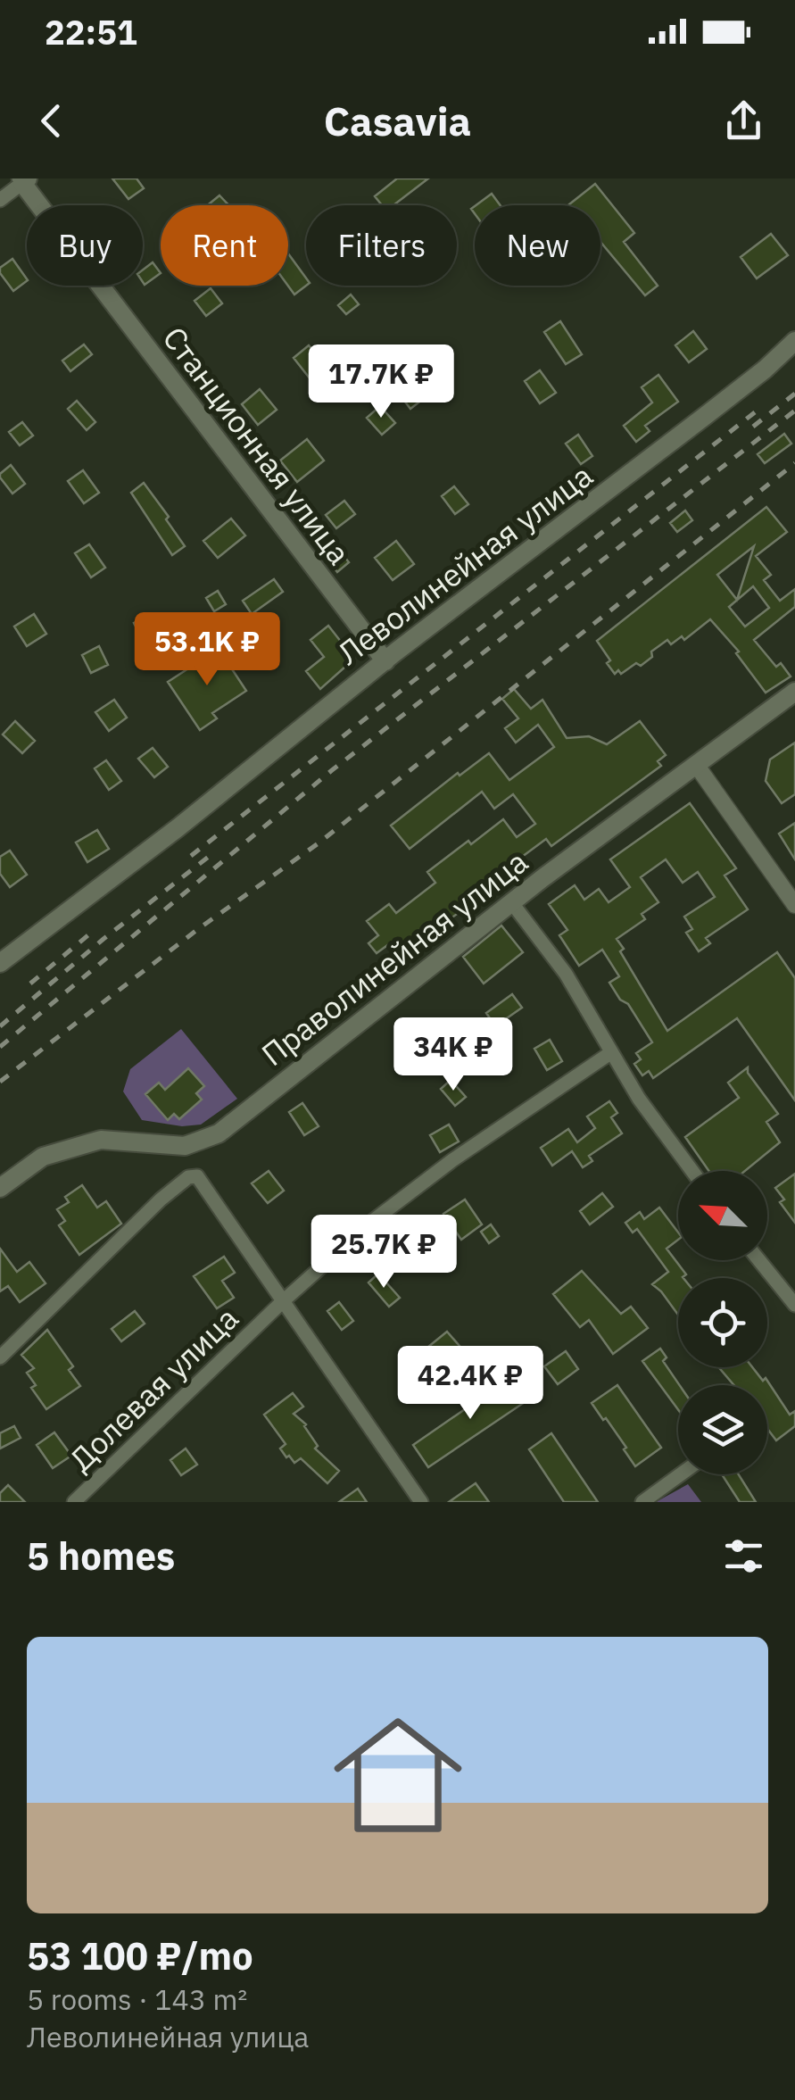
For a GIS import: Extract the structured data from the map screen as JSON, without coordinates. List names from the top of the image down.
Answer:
{
  "streets": {
    "main road": ["Станционная улица", "Леволинейная улица", "Праволинейная улица"],
    "street": ["Долевая улица"]
  },
  "crossings": [
    ["Станционная улица", "Леволинейная улица"]
  ],
  "north": "top left",
  "page": {
    "status": "22:51",
    "header": "Casavia",
    "chip": [
      "Buy",
      "Rent",
      "Filters",
      "New"
    ],
    "price": [
      "17.7K ₽",
      "53.1K ₽",
      "34K ₽",
      "25.7K ₽",
      "42.4K ₽"
    ],
    "heading": "5 homes",
    "list": [
      {
        "name": "53 100 ₽/mo",
        "note": "5 rooms · 143 m² · Леволинейная улица"
      }
    ]
  }
}
